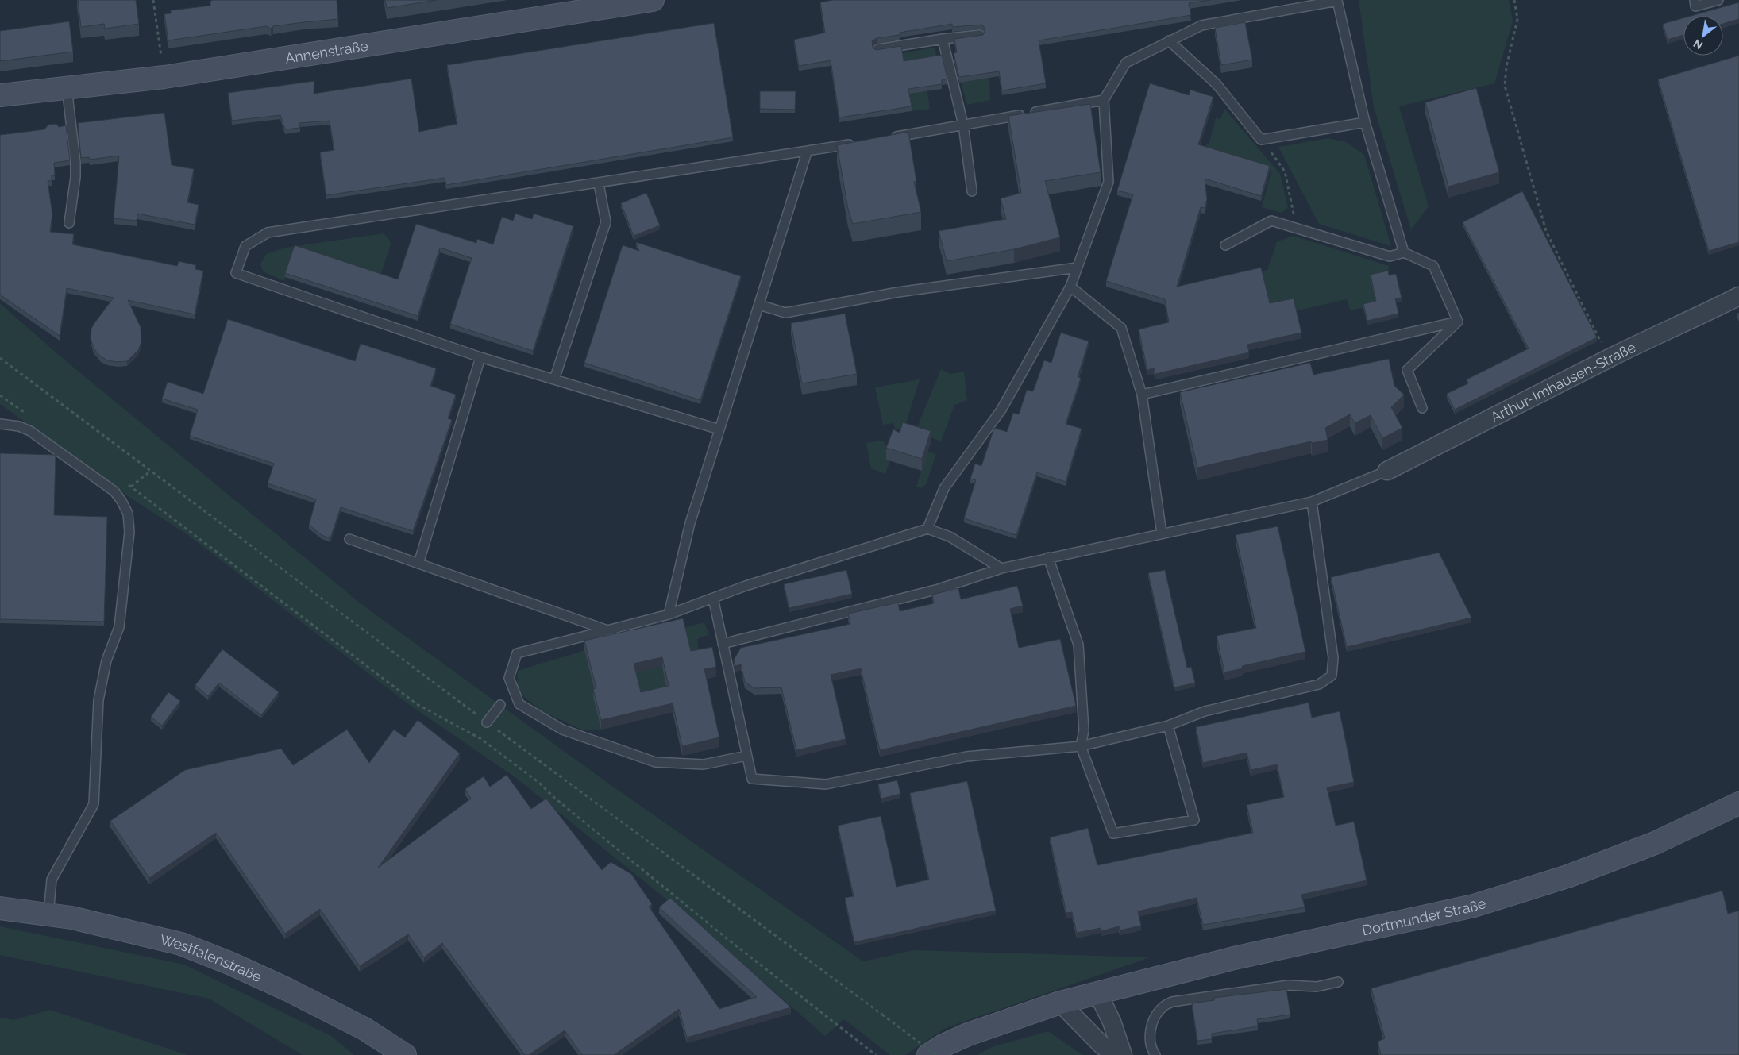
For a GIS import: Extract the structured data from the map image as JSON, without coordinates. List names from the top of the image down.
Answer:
{
  "streets": {
    "street": [
      "Annenstraße",
      "Arthur-Imhausen-Straße",
      "Dortmunder Straße",
      "Westfalenstraße"
    ]
  },
  "north": "bottom left"
}
